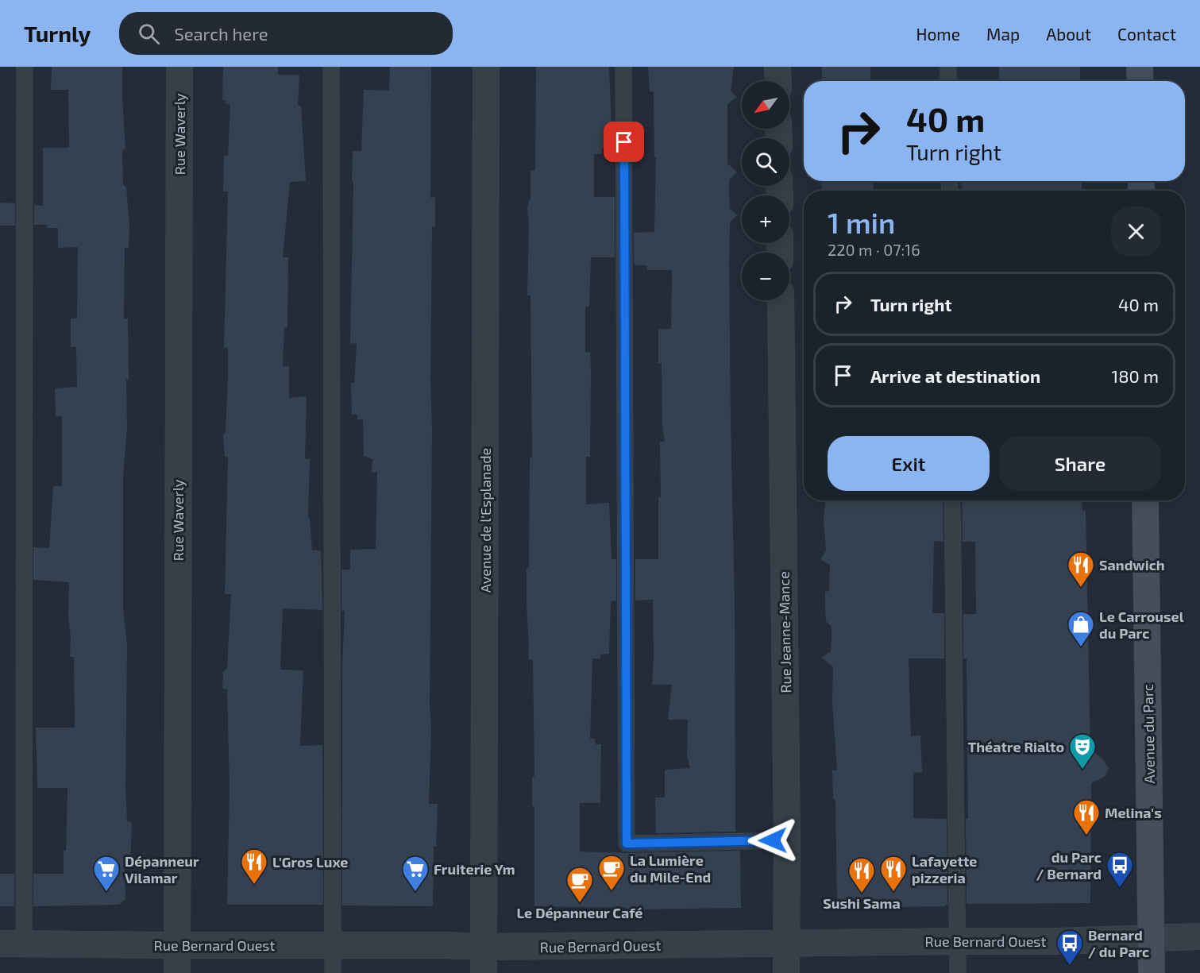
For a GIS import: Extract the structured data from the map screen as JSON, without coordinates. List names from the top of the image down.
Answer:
{
  "streets": {
    "main road": ["Avenue du Parc"],
    "street": [
      "Rue Waverly",
      "Avenue de l'Esplanade",
      "Rue Jeanne-Mance",
      "Rue Bernard Ouest"
    ]
  },
  "crossings": [
    ["Rue Waverly", "Rue Bernard Ouest"],
    ["Avenue de l'Esplanade", "Rue Bernard Ouest"],
    ["Rue Jeanne-Mance", "Rue Bernard Ouest"],
    ["Avenue du Parc", "Rue Bernard Ouest"]
  ],
  "places": {
    "restaurant": [
      "Sandwich",
      "Melina's",
      "L'Gros Luxe",
      "Lafayette pizzeria",
      "Sushi Sama"
    ],
    "shop": ["Le Carrousel du Parc"],
    "theatre": ["Théatre Rialto"],
    "bus stop": ["du Parc / Bernard", "Bernard / du Parc"],
    "cafe": ["La Lumière du Mile-End", "Le Dépanneur Café"],
    "supermarket": ["Dépanneur Vilamar", "Fruiterie Ym"]
  },
  "north": "bottom left",
  "page": {
    "header": "Turnly",
    "search": "Search here",
    "nav": [
      "Home",
      "Map",
      "About",
      "Contact"
    ],
    "map_buttons": ["+", "−"],
    "turn": ["40 m", "Turn right"],
    "heading": ["1 min", "220 m · 07:16"],
    "list": [
      {
        "name": "Turn right",
        "value": "40 m"
      },
      {
        "name": "Arrive at destination",
        "value": "180 m"
      }
    ],
    "buttons": ["Exit", "Share"]
  }
}
